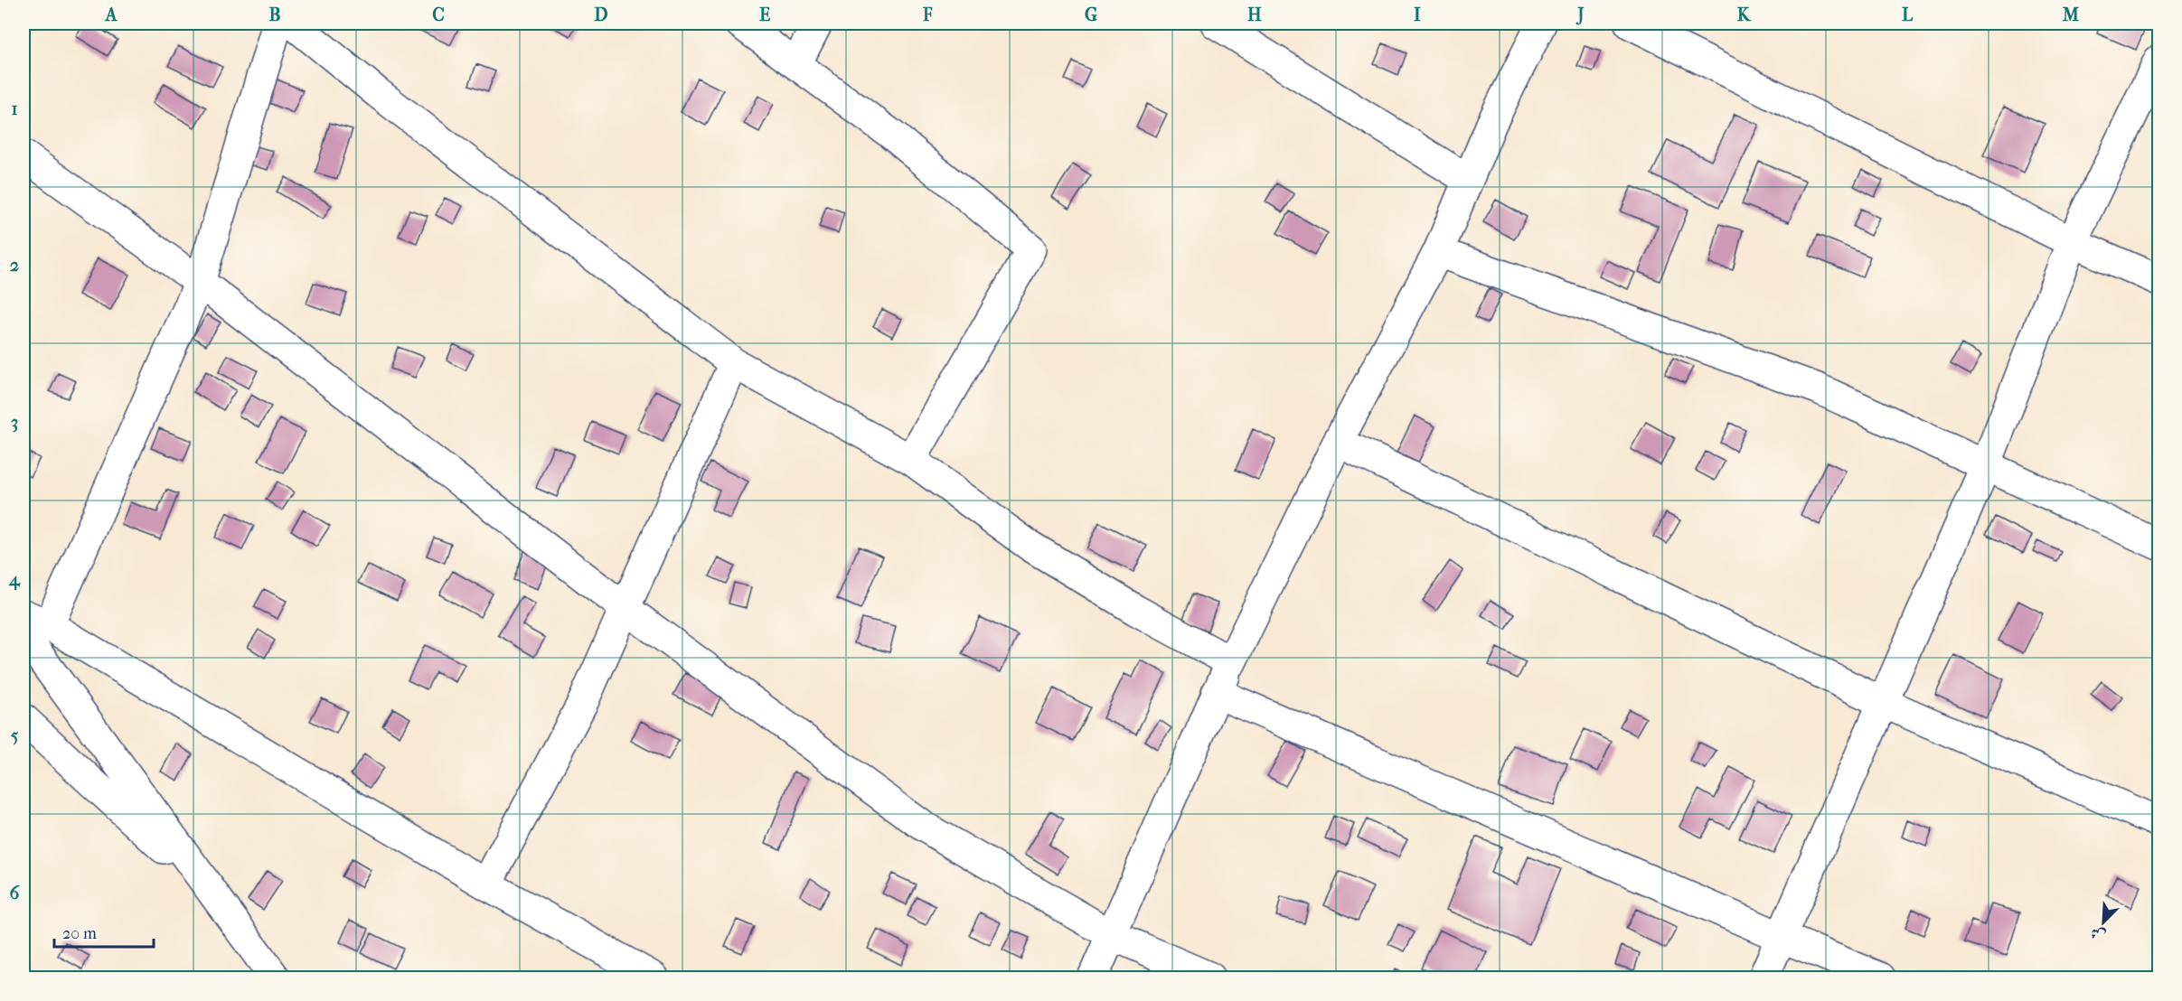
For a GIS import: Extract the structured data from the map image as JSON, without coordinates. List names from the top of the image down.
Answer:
{
  "scale_bar": "20 m",
  "north": "bottom left",
  "grid": {
    "columns": [
      "A",
      "B",
      "C",
      "D",
      "E",
      "F",
      "G",
      "H",
      "I",
      "J",
      "K",
      "L",
      "M"
    ],
    "rows": [
      "1",
      "2",
      "3",
      "4",
      "5",
      "6"
    ]
  }
}
